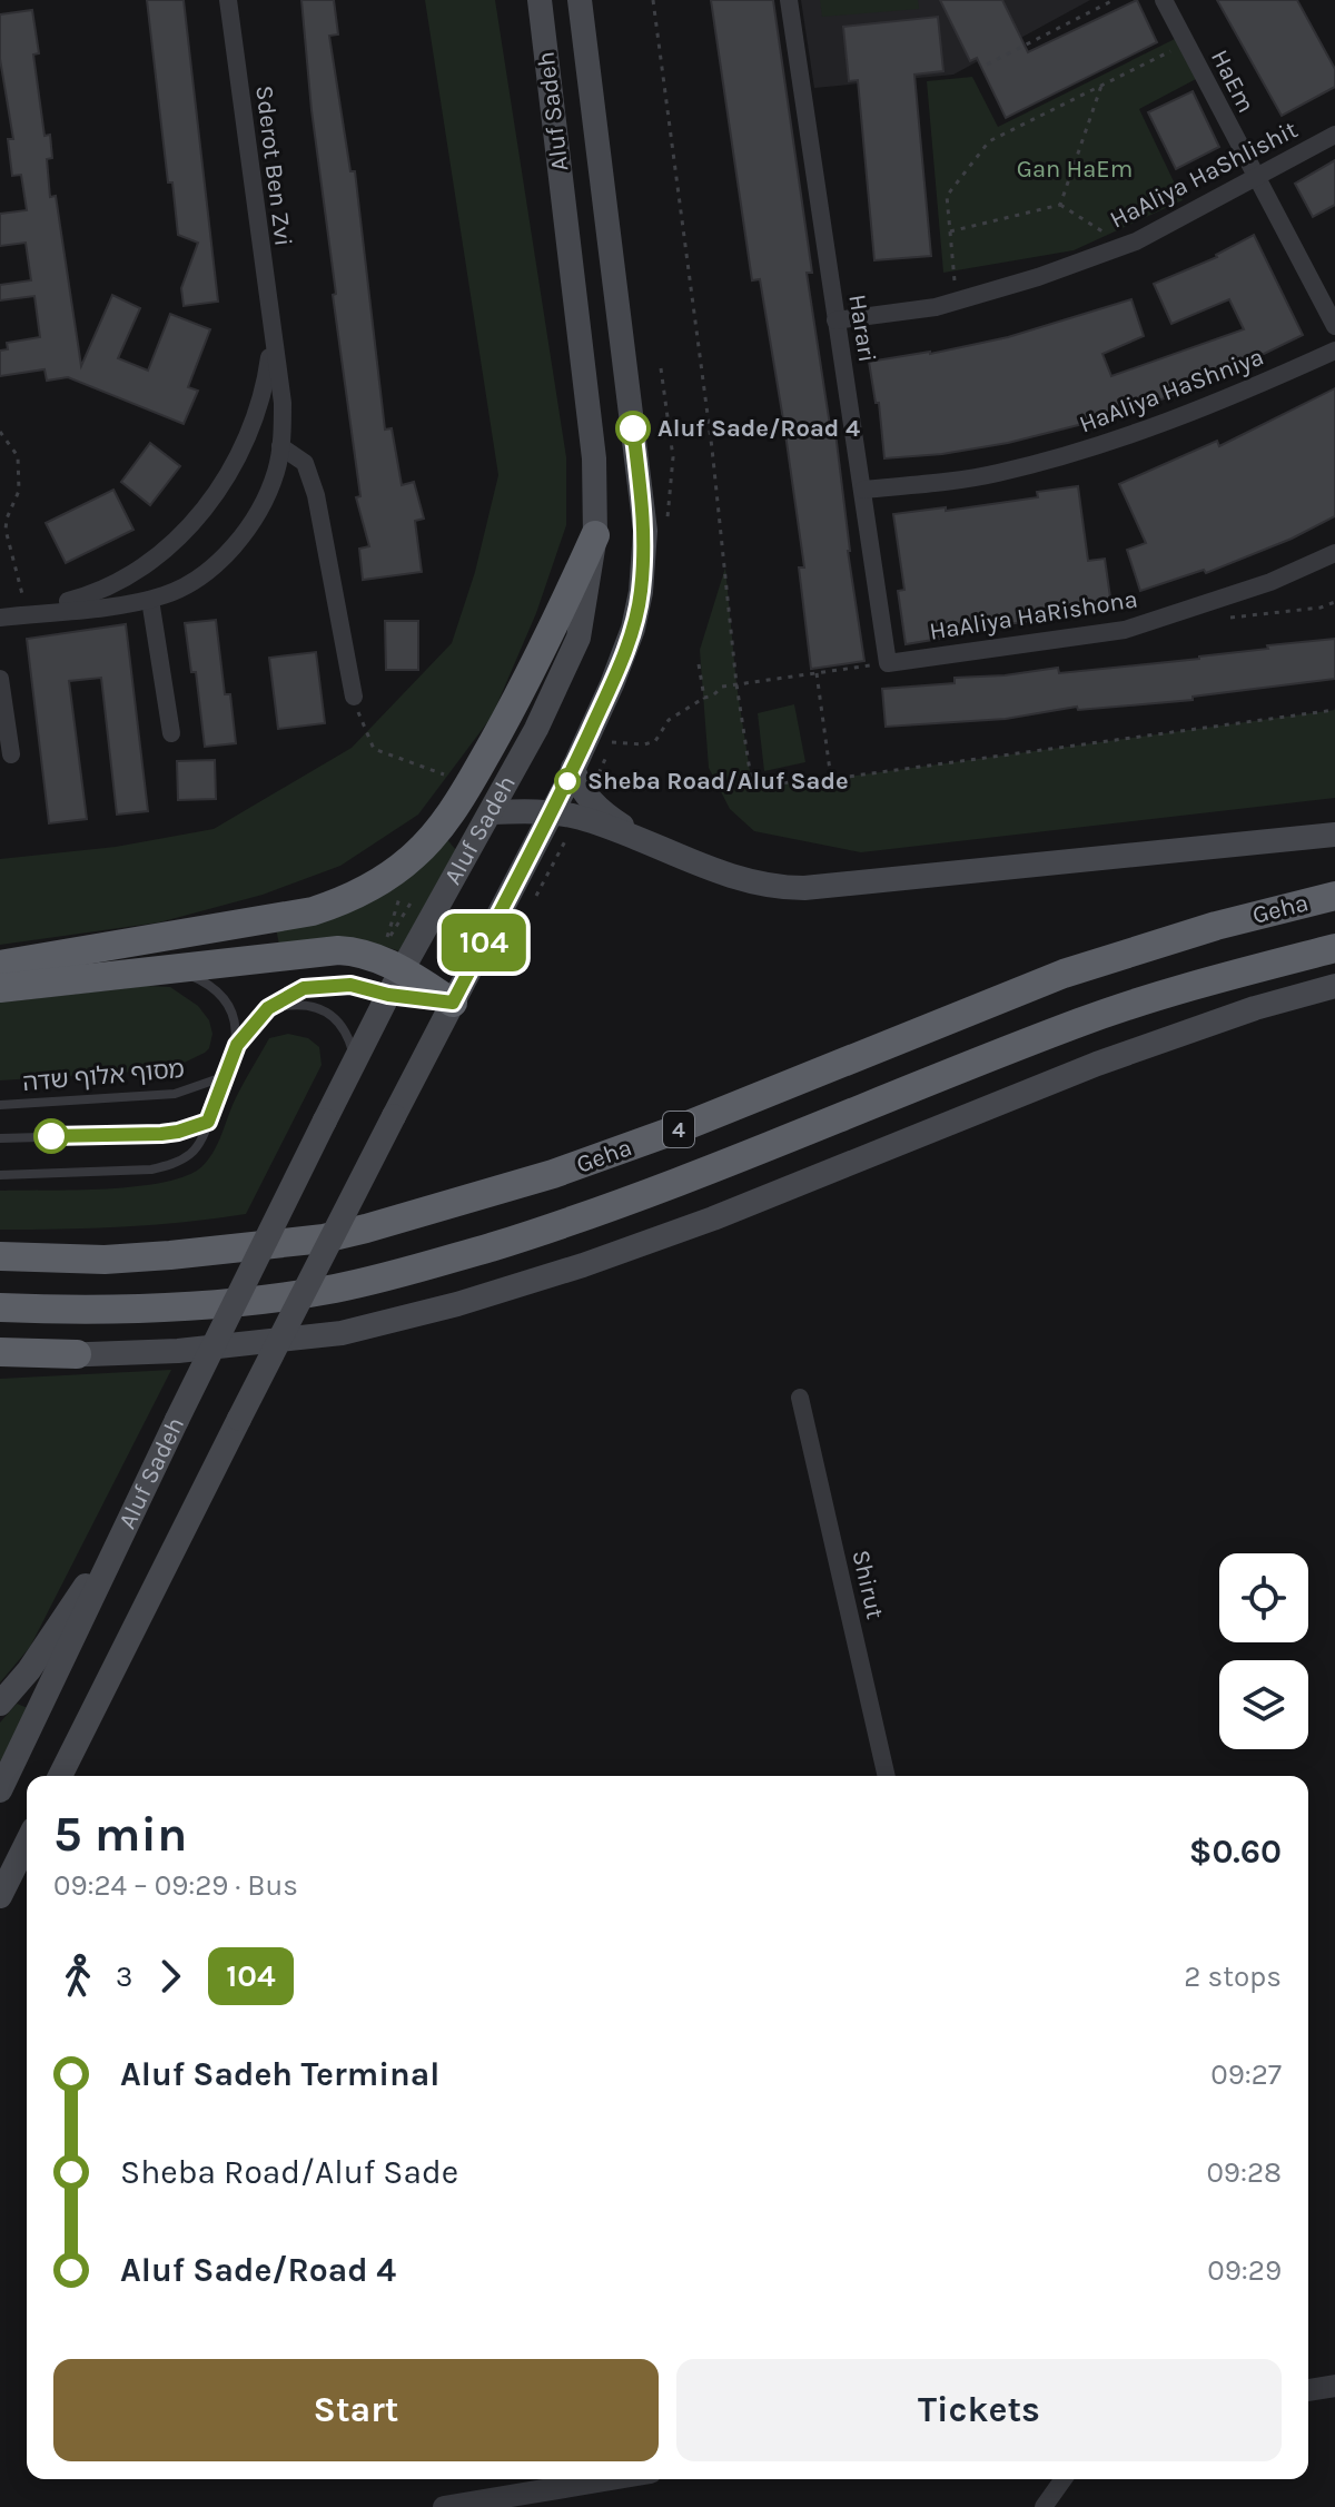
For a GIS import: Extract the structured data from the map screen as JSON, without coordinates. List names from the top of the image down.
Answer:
{
  "streets": {
    "highway": ["Geha", "4"],
    "main road": ["Aluf Sadeh"],
    "street": [
      "HaEm",
      "Sderot Ben Zvi",
      "HaAliya HaShlishit",
      "Harari",
      "HaAliya HaShniya",
      "HaAliya HaRishona",
      "Shirut"
    ],
    "lane": ["מסוף אלוף שדה"]
  },
  "crossings": [
    ["HaEm", "HaAliya HaShlishit"],
    ["HaAliya HaShlishit", "Harari"],
    ["Harari", "HaAliya HaShniya"],
    ["Harari", "HaAliya HaRishona"]
  ],
  "parks": ["Gan HaEm"],
  "places": ["Aluf Sade/Road 4", "Sheba Road/Aluf Sade"],
  "lines": ["bus line 104"],
  "page": {
    "on_map": "104",
    "heading": ["5 min", "09:24 – 09:29 · Bus", "$0.60"],
    "legs": ["3", "104", "2 stops"],
    "list": [
      {
        "name": "Aluf Sadeh Terminal",
        "value": "09:27"
      },
      {
        "name": "Sheba Road/Aluf Sade",
        "value": "09:28"
      },
      {
        "name": "Aluf Sade/Road 4",
        "value": "09:29"
      }
    ],
    "buttons": ["Start", "Tickets"]
  }
}
